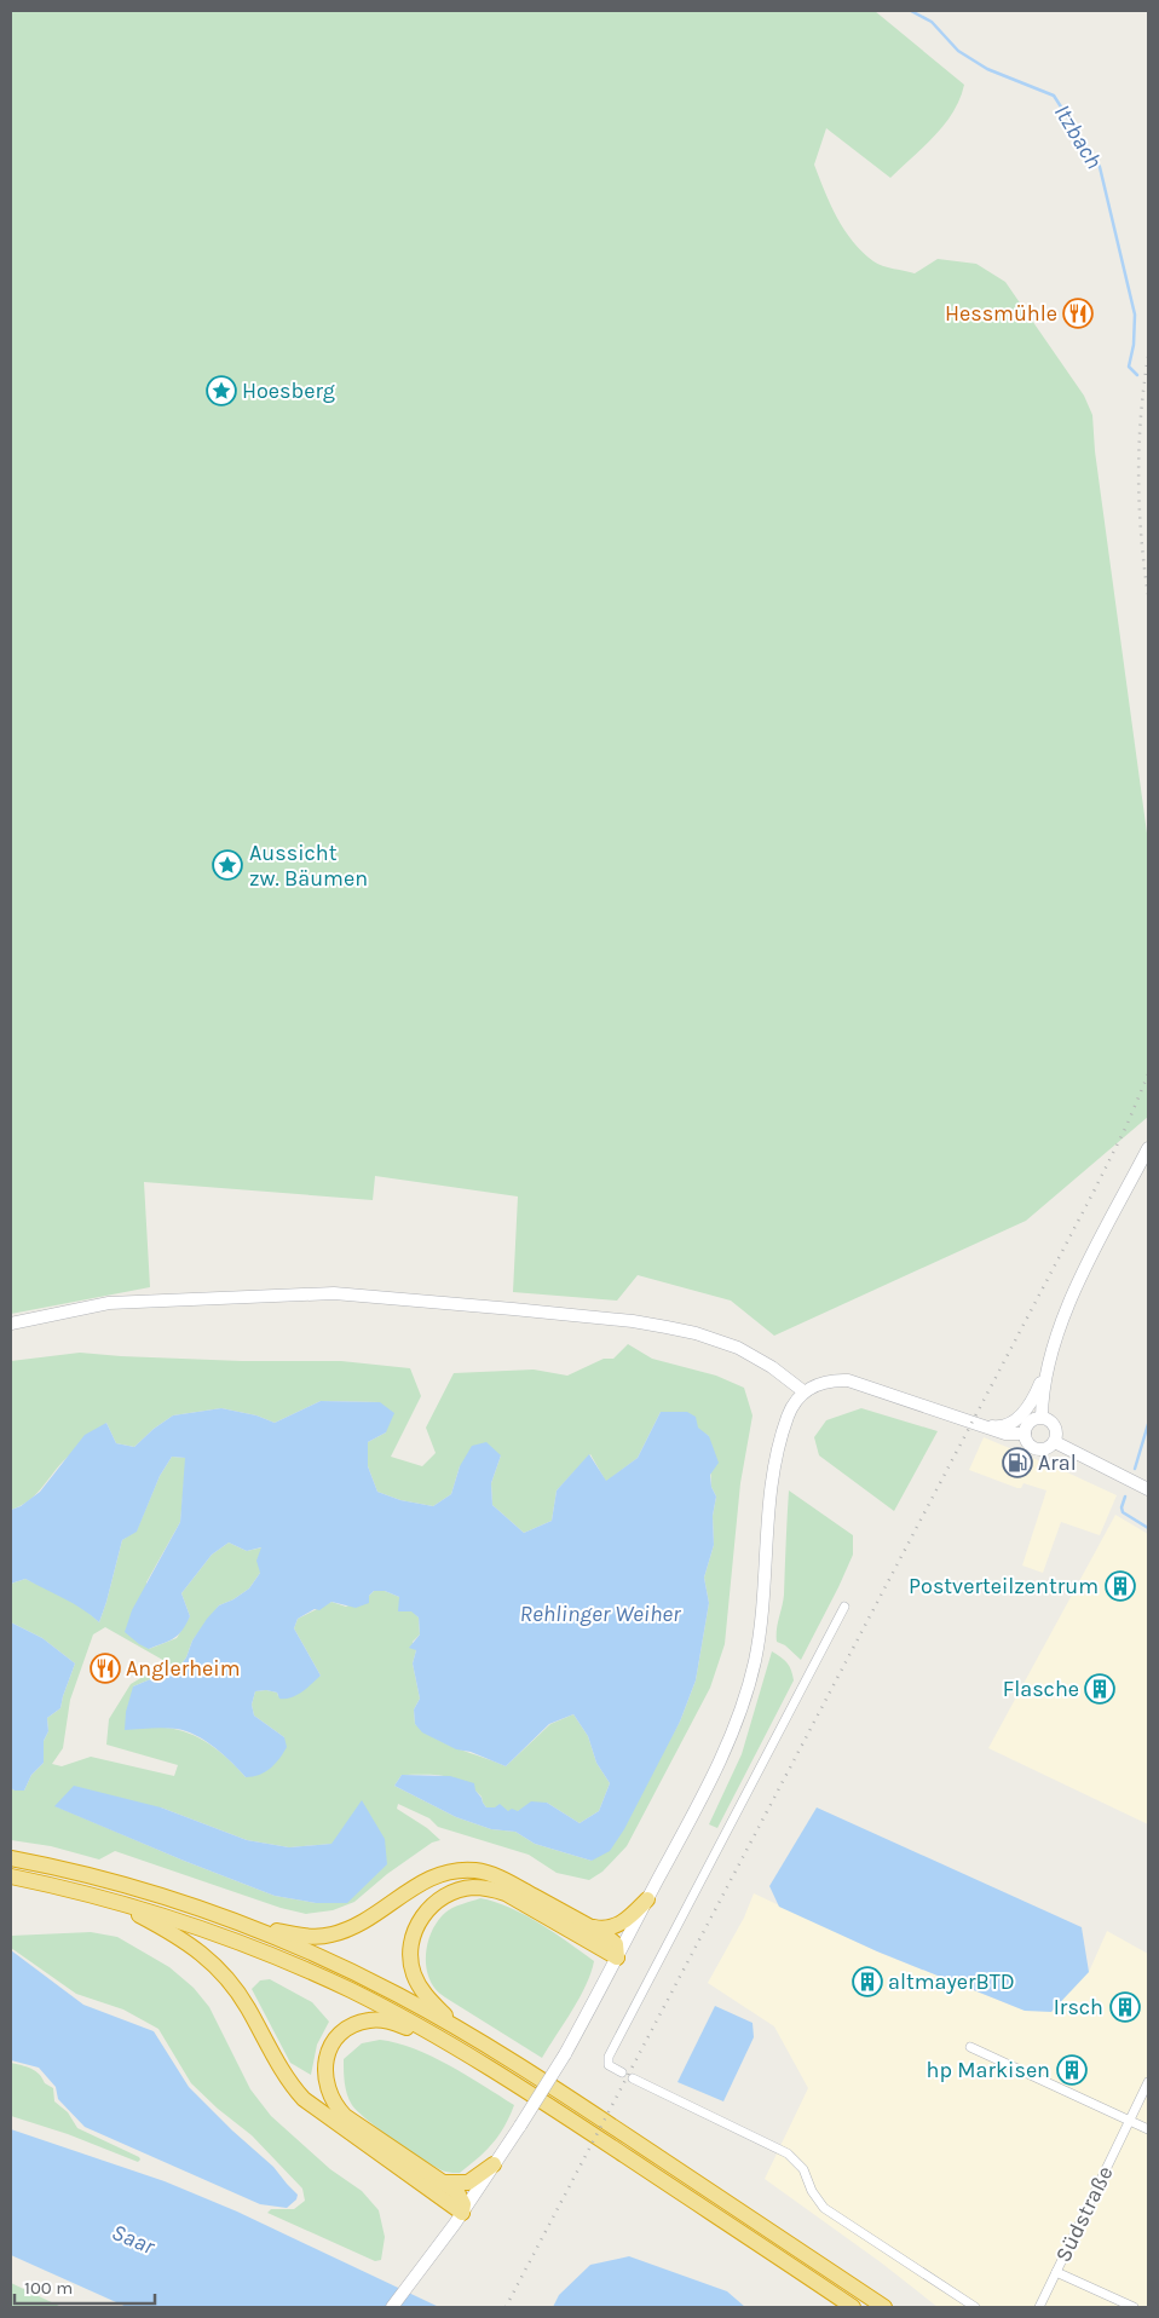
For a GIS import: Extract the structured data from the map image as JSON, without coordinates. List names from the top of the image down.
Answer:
{
  "streets": {
    "street": ["Südstraße"]
  },
  "water": ["Itzbach", "Rehlinger Weiher", "Saar"],
  "places": {
    "restaurant": ["Hessmühle", "Anglerheim"],
    "place": ["Hoesberg", "Aussicht zw. Bäumen"],
    "fuel station": ["Aral"],
    "building": [
      "Postverteilzentrum",
      "Flasche",
      "altmayerBTD",
      "Irsch",
      "hp Markisen"
    ]
  },
  "scale_bar": "100 m"
}
